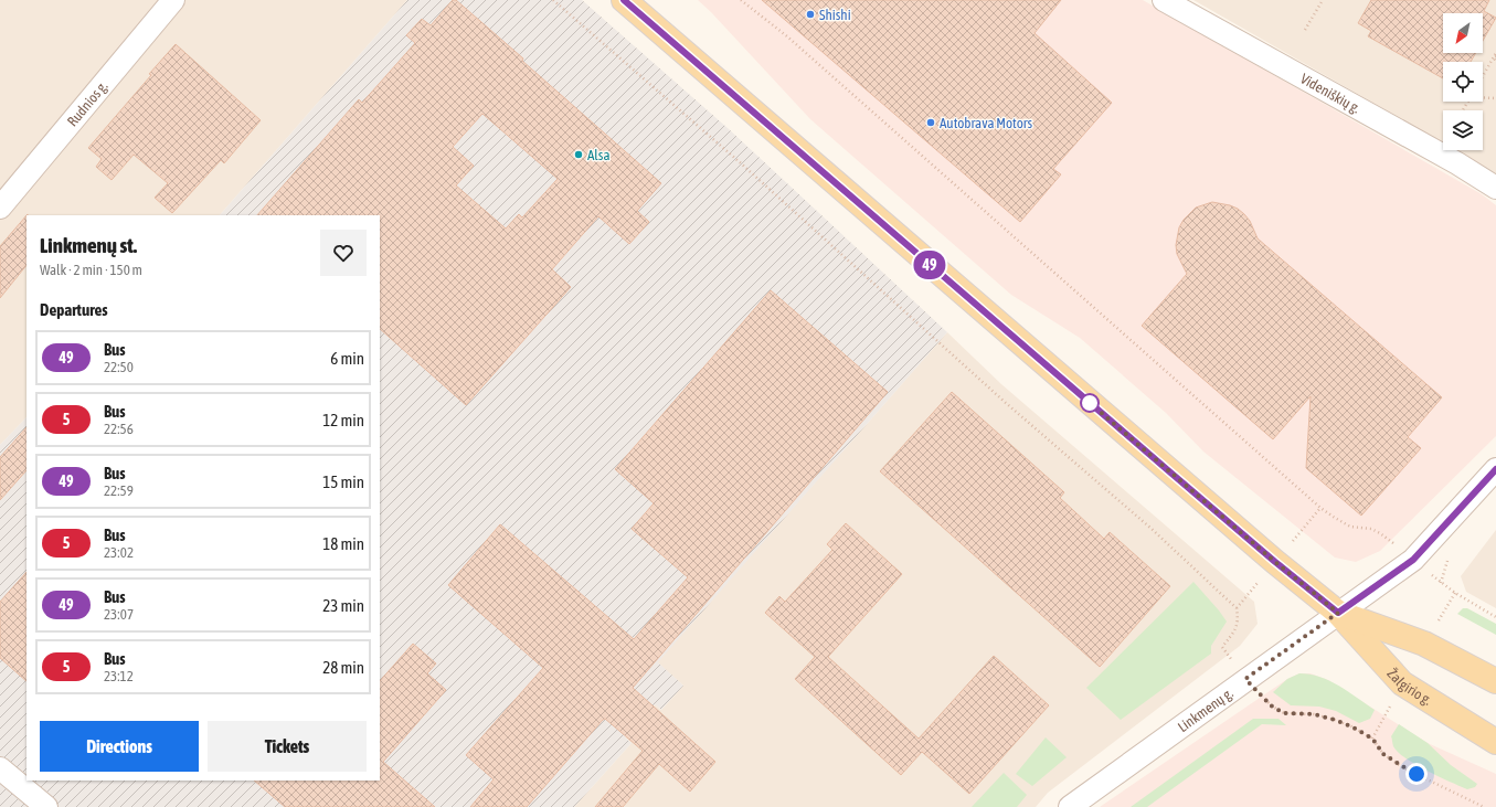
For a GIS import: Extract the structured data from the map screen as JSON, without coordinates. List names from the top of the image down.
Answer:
{
  "streets": {
    "main road": ["Žalgirio g."],
    "street": ["Videniškių g.", "Rudnios g.", "Linkmenų g."]
  },
  "crossings": [
    ["Žalgirio g.", "Linkmenų g."]
  ],
  "places": ["Shishi", "Autobrava Motors", "Alsa"],
  "lines": ["bus line 49"],
  "north": "bottom left",
  "page": {
    "on_map": "49",
    "heading": [
      ["Linkmenų st.", "Walk · 2 min · 150 m"],
      "Departures"
    ],
    "list": [
      {
        "mark": "49",
        "name": "Bus",
        "note": "22:50",
        "value": "6 min"
      },
      {
        "mark": "5",
        "name": "Bus",
        "note": "22:56",
        "value": "12 min"
      },
      {
        "mark": "49",
        "name": "Bus",
        "note": "22:59",
        "value": "15 min"
      },
      {
        "mark": "5",
        "name": "Bus",
        "note": "23:02",
        "value": "18 min"
      },
      {
        "mark": "49",
        "name": "Bus",
        "note": "23:07",
        "value": "23 min"
      },
      {
        "mark": "5",
        "name": "Bus",
        "note": "23:12",
        "value": "28 min"
      }
    ],
    "buttons": ["Directions", "Tickets"]
  }
}
